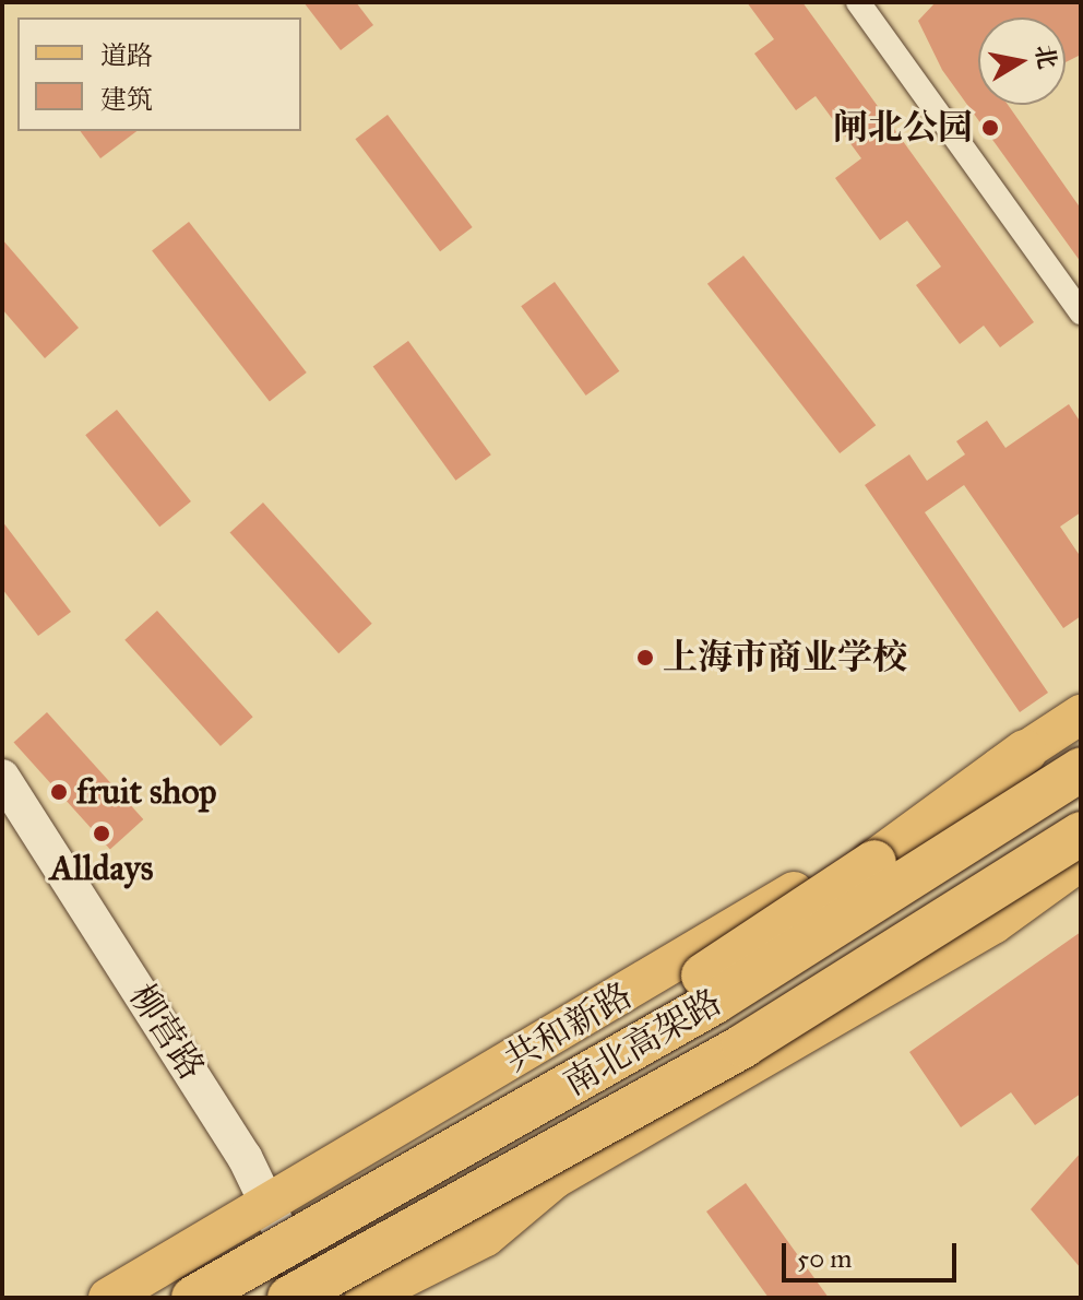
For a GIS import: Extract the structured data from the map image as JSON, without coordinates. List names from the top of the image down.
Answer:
{
  "streets": {
    "highway": ["南北高架路"],
    "main road": ["共和新路", "柳营路"]
  },
  "crossings": [
    ["共和新路", "柳营路"]
  ],
  "places": [
    "闸北公园",
    "上海市商业学校",
    "fruit shop",
    "Alldays"
  ],
  "legend": ["道路", "建筑"],
  "scale_bar": "50 m",
  "north": "right"
}
